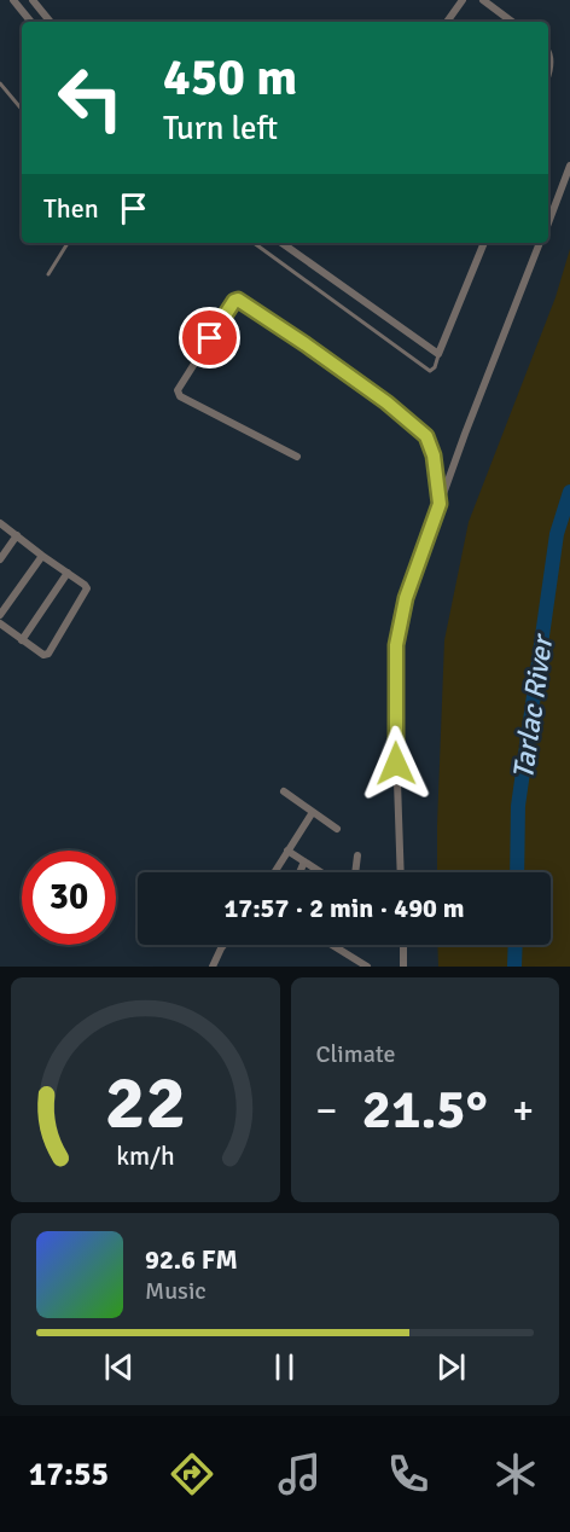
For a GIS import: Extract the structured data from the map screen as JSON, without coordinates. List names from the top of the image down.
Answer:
{
  "water": ["Tarlac River"],
  "page": {
    "turn": ["450 m", "Turn left"],
    "then": "Then",
    "limit": "30",
    "trip": "17:57 · 2 min · 490 m",
    "tile": "Climate",
    "heat": ["−", "21.5°", "+"],
    "song": ["92.6 FM", "Music"],
    "tabs": "17:55",
    "gauge": ["22", "km/h"]
  }
}
